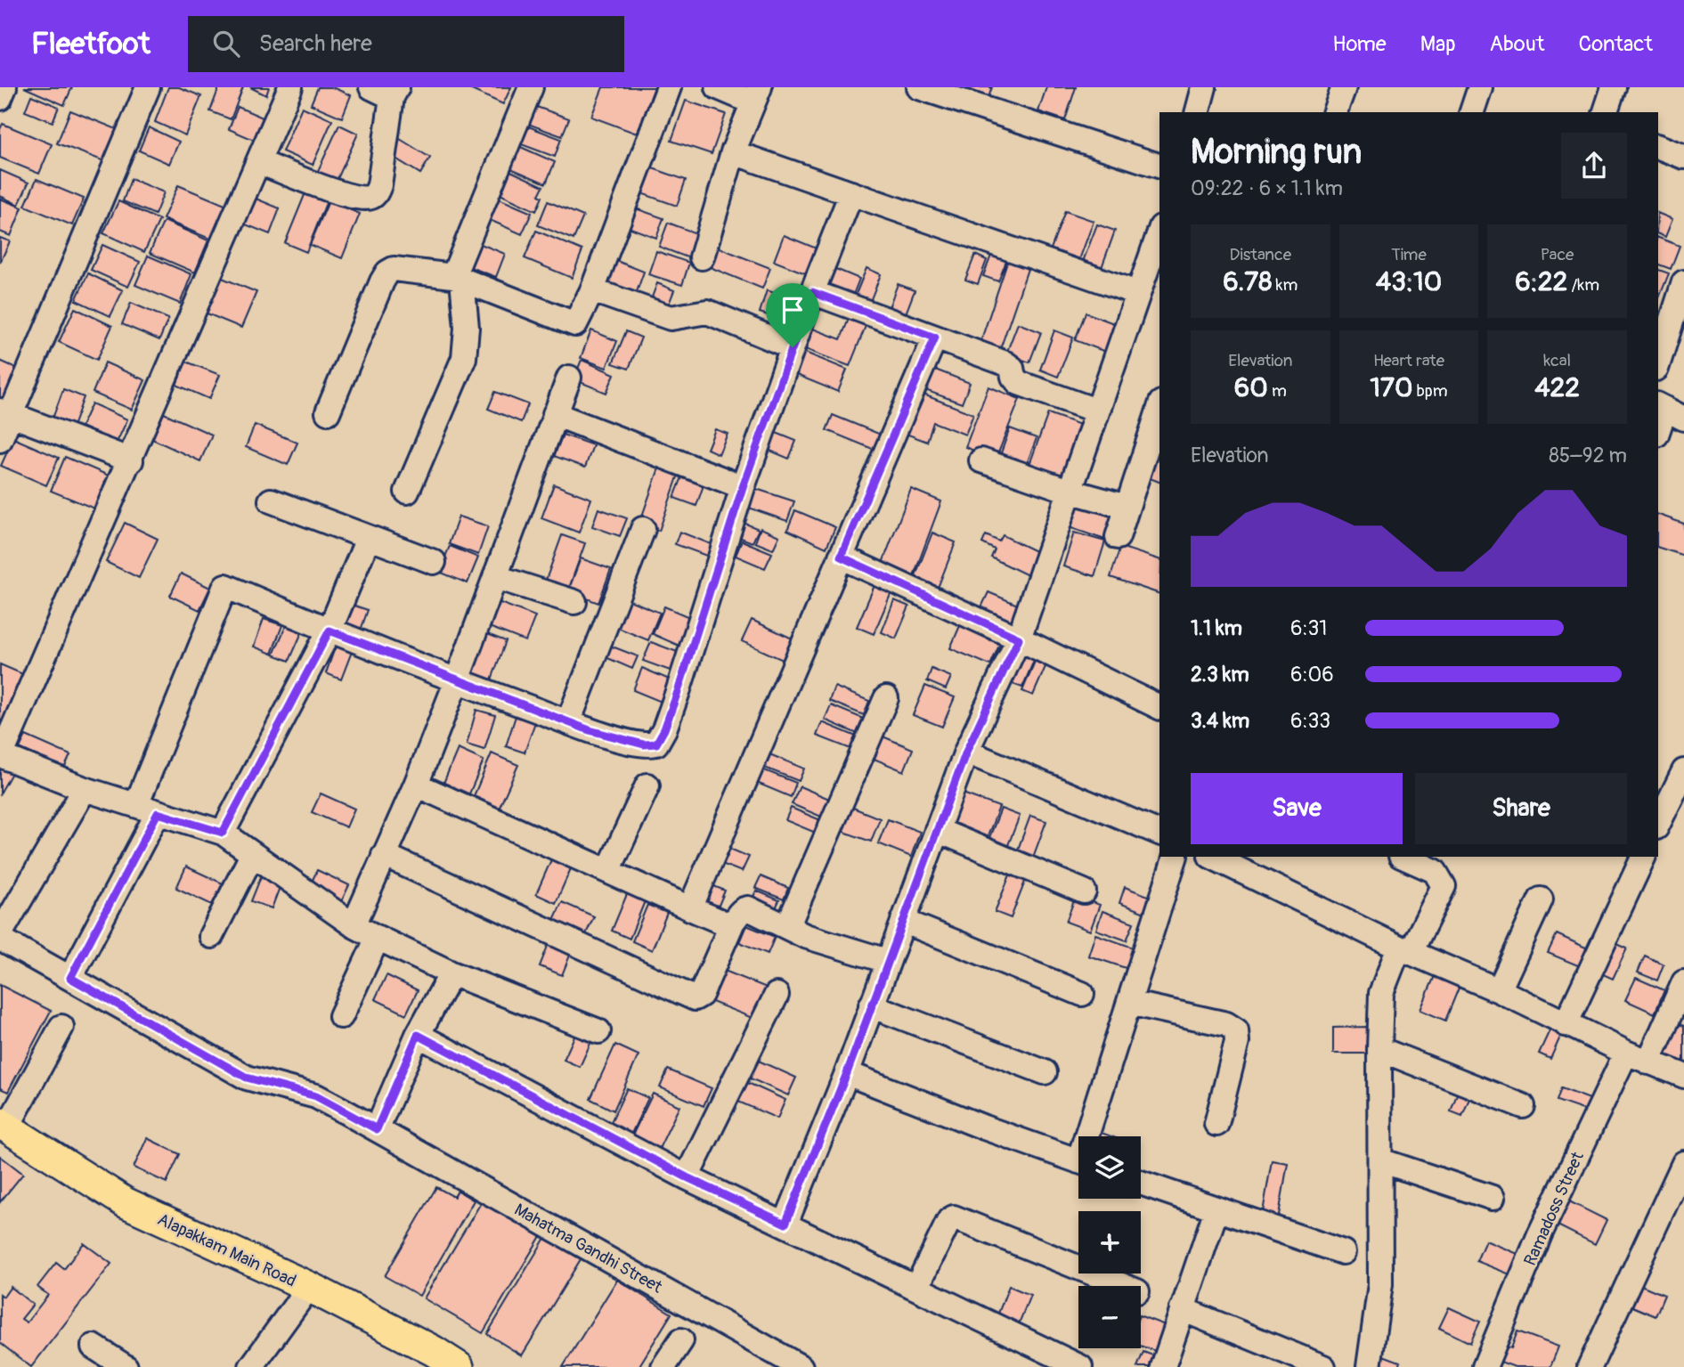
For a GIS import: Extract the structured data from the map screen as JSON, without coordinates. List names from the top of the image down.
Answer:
{
  "streets": {
    "main road": ["Alapakkam Main Road"],
    "street": ["Ramadoss Street", "Mahatma Gandhi Street"]
  },
  "page": {
    "header": "Fleetfoot",
    "search": "Search here",
    "nav": [
      "Home",
      "Map",
      "About",
      "Contact"
    ],
    "heading": ["Morning run", "09:22 · 6 × 1.1 km"],
    "stats": [
      ["Distance", "6.78 km"],
      ["Time", "43:10"],
      ["Pace", "6:22 /km"],
      ["Elevation", "60 m"],
      ["Heart rate", "170 bpm"],
      ["kcal", "422"]
    ],
    "chart": ["Elevation", "85–92 m"],
    "list": [
      {
        "name": "1.1 km",
        "note": "6:31"
      },
      {
        "name": "2.3 km",
        "note": "6:06"
      },
      {
        "name": "3.4 km",
        "note": "6:33"
      }
    ],
    "buttons": ["Save", "Share"],
    "map_buttons": ["+", "−"]
  }
}
